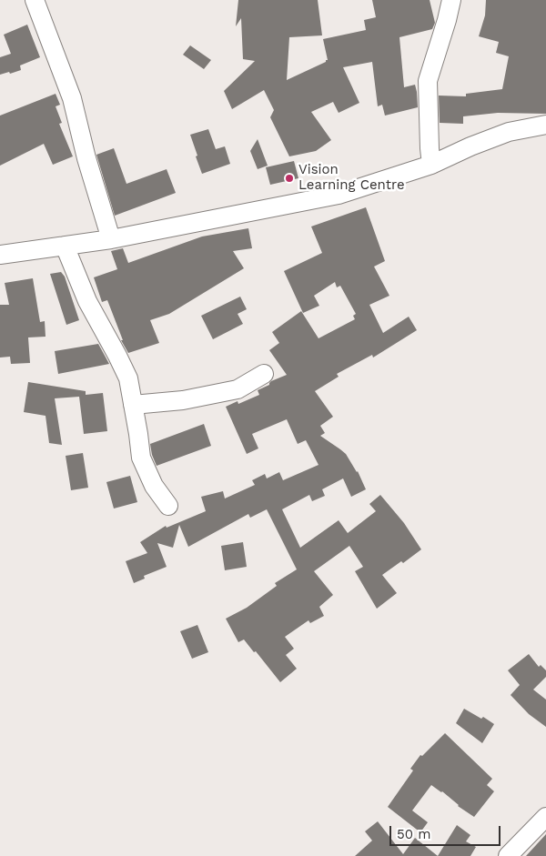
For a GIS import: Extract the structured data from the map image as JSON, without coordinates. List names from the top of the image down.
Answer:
{
  "places": ["Vision Learning Centre"],
  "scale_bar": "50 m"
}
